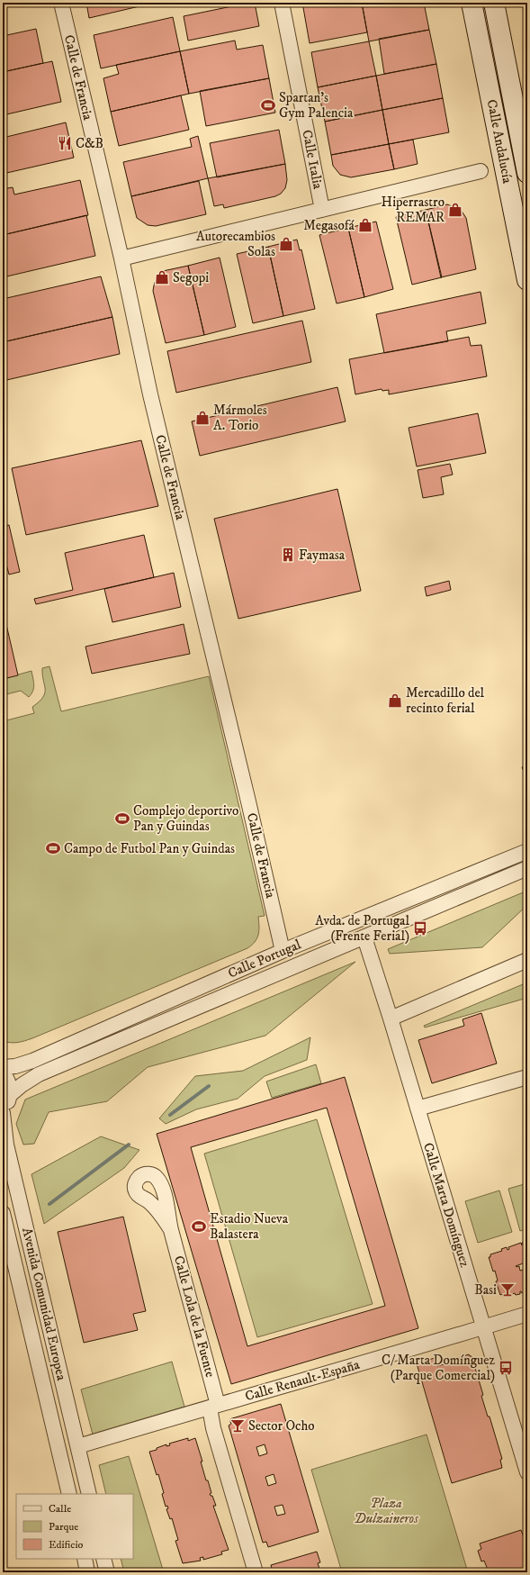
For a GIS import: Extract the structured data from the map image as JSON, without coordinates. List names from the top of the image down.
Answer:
{
  "streets": {
    "main road": ["Calle Andalucía"],
    "street": [
      "Calle de Francia",
      "Calle Italia",
      "Calle Portugal",
      "Calle Marta Domínguez",
      "Avenida Comunidad Europea",
      "Calle Lola de la Fuente",
      "Calle Renault-España"
    ]
  },
  "crossings": [
    ["Calle de Francia", "Calle Portugal"],
    ["Calle Portugal", "Calle Marta Domínguez"],
    ["Calle Marta Domínguez", "Calle Renault-España"],
    ["Avenida Comunidad Europea", "Calle Renault-España"],
    ["Calle Lola de la Fuente", "Calle Renault-España"]
  ],
  "parks": ["Plaza Dulzaineros"],
  "places": {
    "sports": [
      "Spartan's Gym Palencia",
      "Complejo deportivo Pan y Guindas",
      "Campo de Futbol Pan y Guindas",
      "Estadio Nueva Balastera"
    ],
    "restaurant": ["C&B"],
    "shop": [
      "Hiperrastro REMAR",
      "Megasofá",
      "Autorecambios Solas",
      "Segopi",
      "Mármoles A. Torio",
      "Mercadillo del recinto ferial"
    ],
    "building": ["Faymasa"],
    "bus stop": ["Avda. de Portugal (Frente Ferial)", "C/ Marta Domínguez (Parque Comercial)"],
    "bar": ["Basi", "Sector Ocho"]
  },
  "legend": ["Calle", "Parque", "Edificio"]
}
